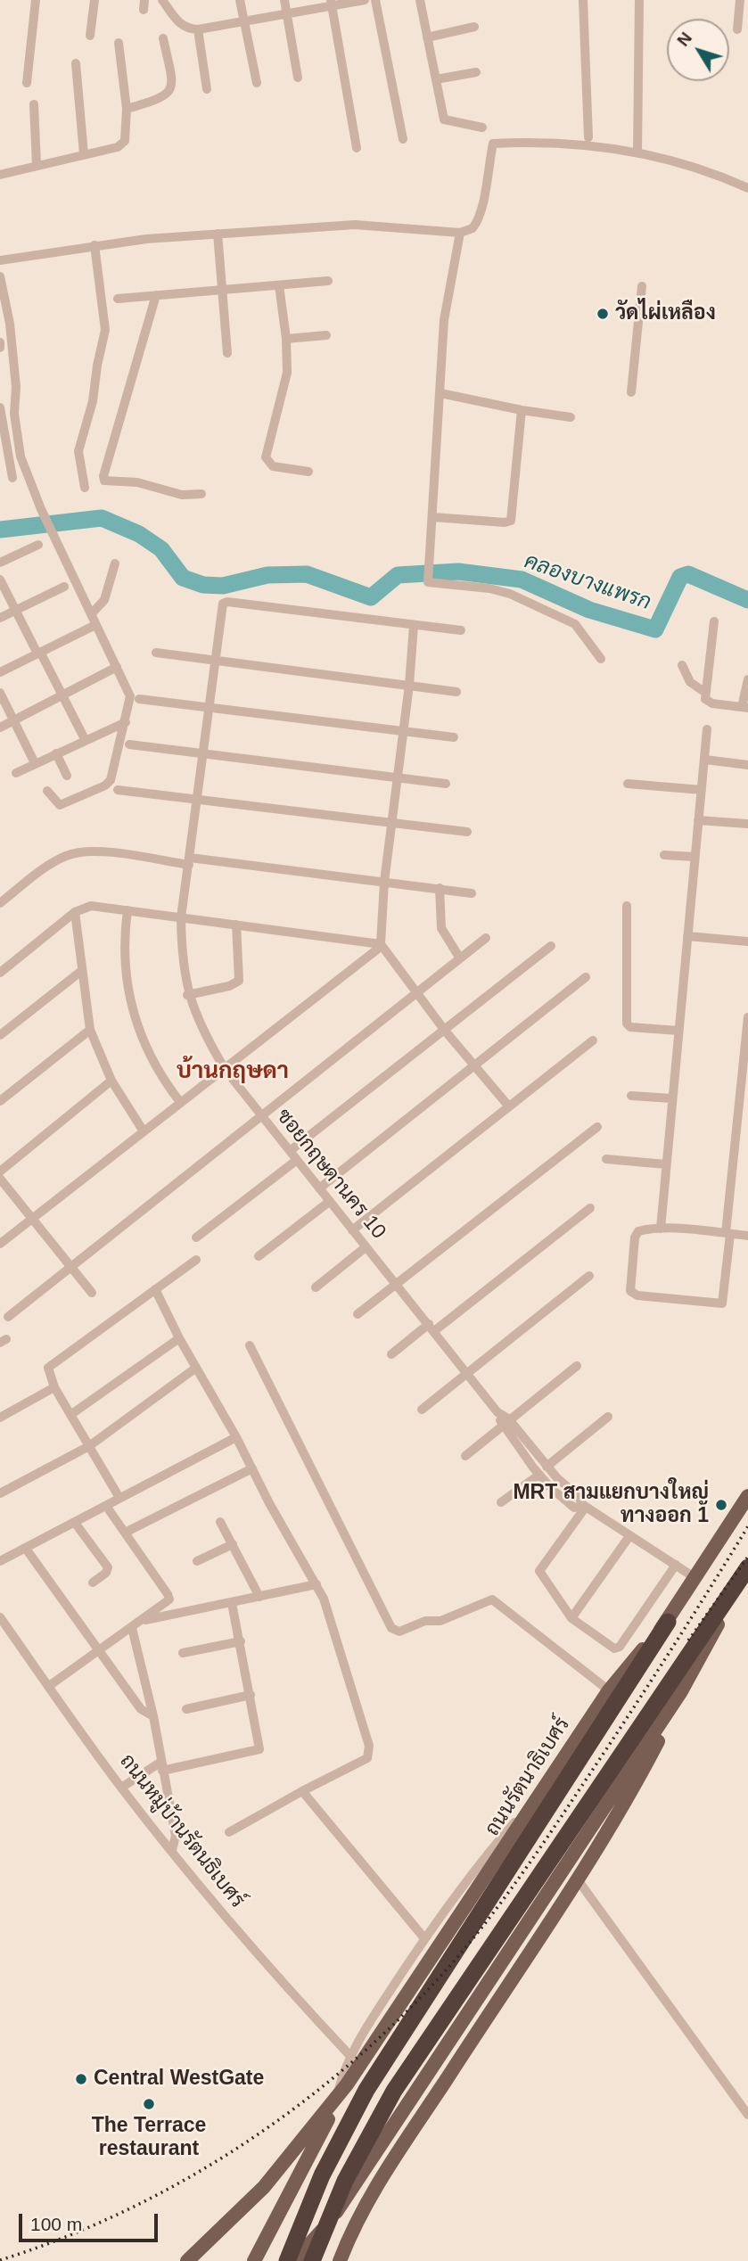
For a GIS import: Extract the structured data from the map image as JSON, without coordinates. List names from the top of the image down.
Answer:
{
  "streets": {
    "main road": ["ถนนรัตนาธิเบศร์"],
    "street": ["ซอยกฤษดานคร 10", "ถนนหมู่บ้านรัตนธิเบศร์"]
  },
  "crossings": [
    ["ซอยกฤษดานคร 10", "ถนนรัตนาธิเบศร์"]
  ],
  "districts": ["บ้านกฤษดา"],
  "water": ["คลองบางแพรก"],
  "places": [
    "วัดไผ่เหลือง",
    "MRT สามแยกบางใหญ่ ทางออก 1",
    "Central WestGate",
    "The Terrace restaurant"
  ],
  "scale_bar": "100 m",
  "north": "top left"
}
